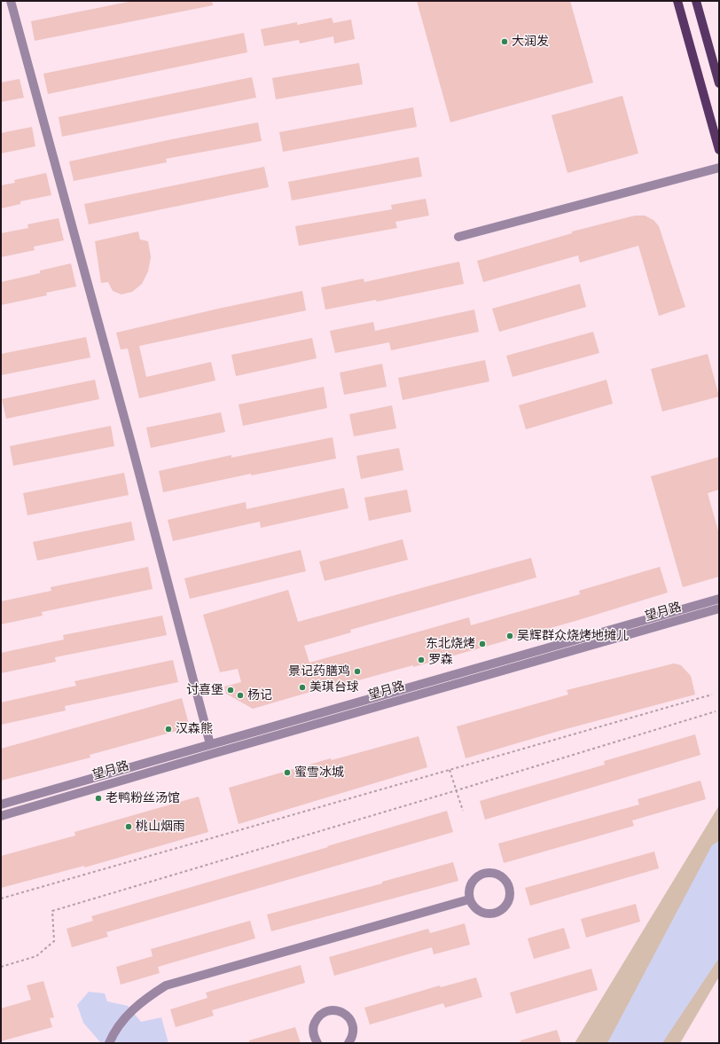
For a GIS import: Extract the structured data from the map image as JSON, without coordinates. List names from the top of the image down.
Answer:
{
  "streets": {
    "street": ["望月路"]
  },
  "places": [
    "大润发",
    "吴辉群众烧烤地摊儿",
    "东北烧烤",
    "罗森",
    "景记药膳鸡",
    "美琪台球",
    "讨喜堡",
    "杨记",
    "汉森熊",
    "蜜雪冰城",
    "老鸭粉丝汤馆",
    "桃山烟雨"
  ]
}
